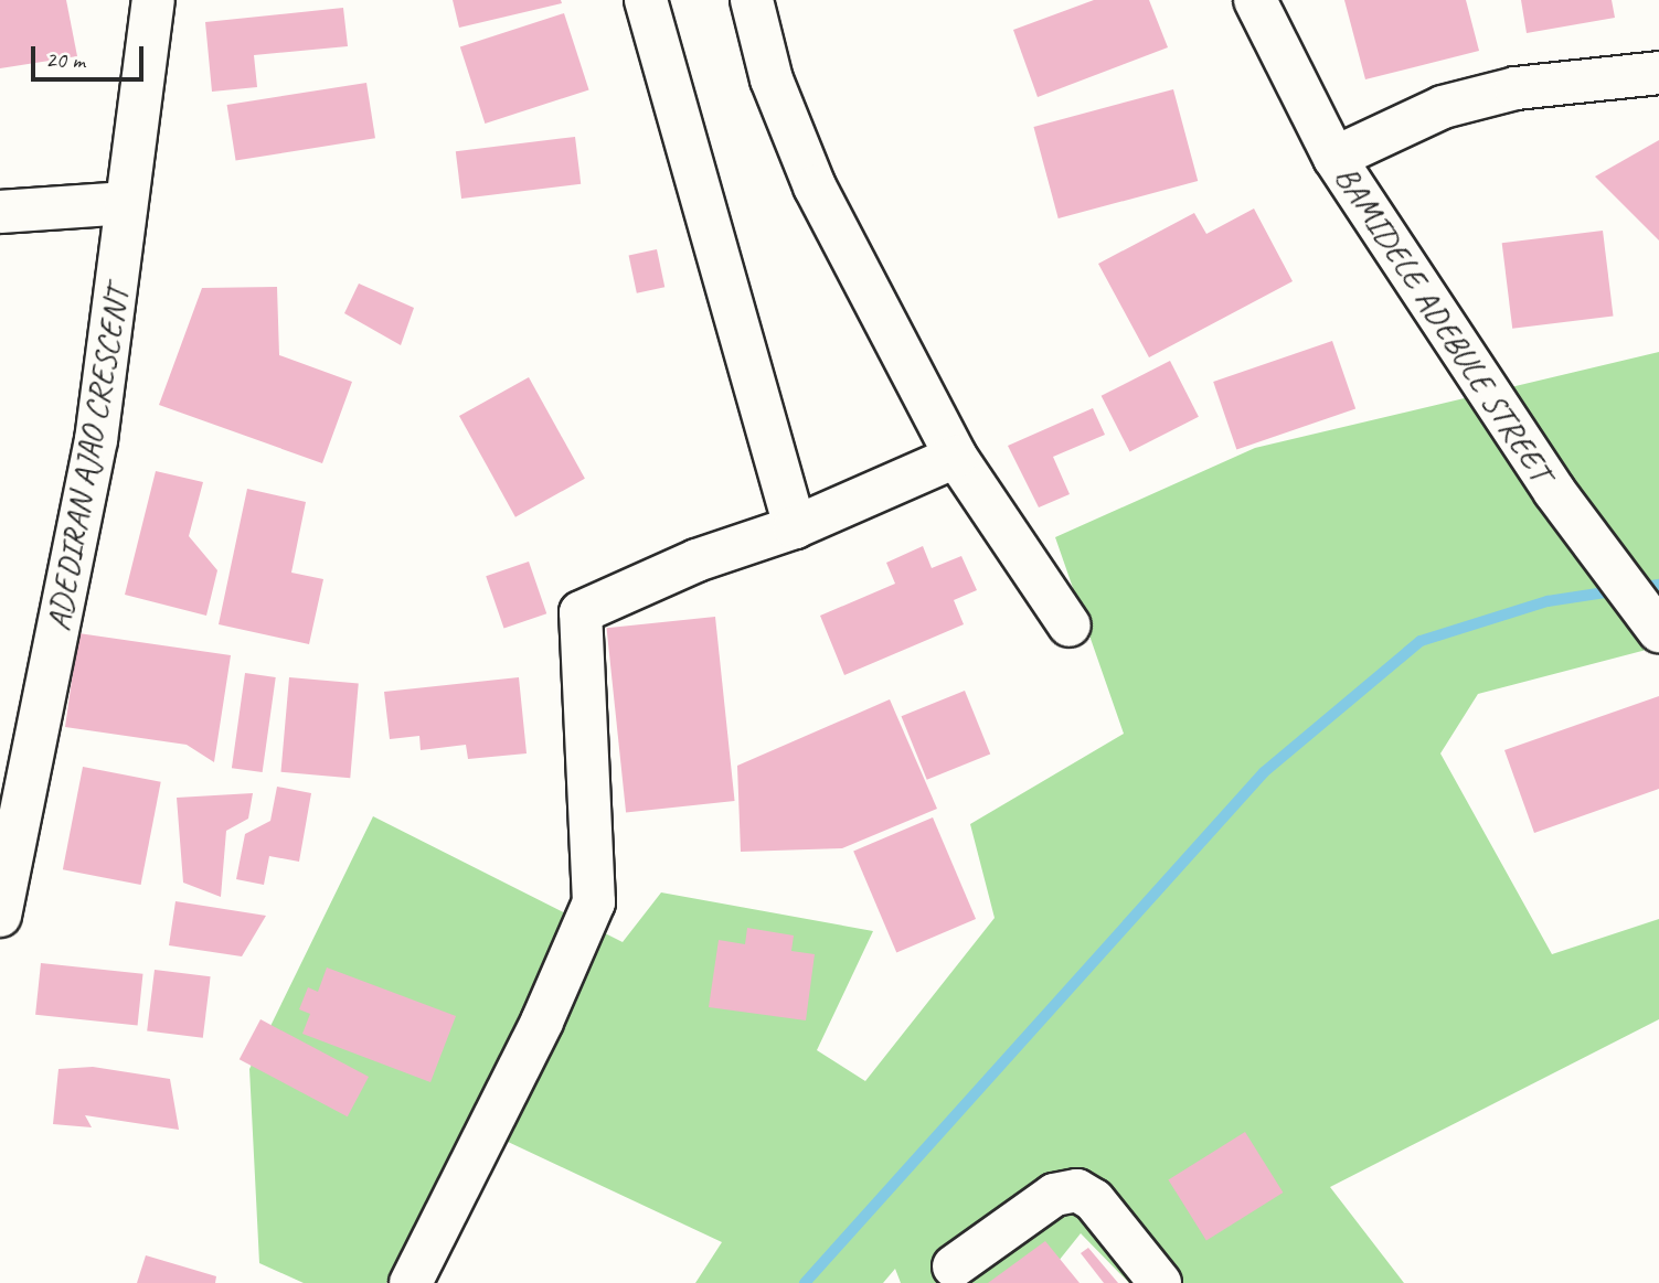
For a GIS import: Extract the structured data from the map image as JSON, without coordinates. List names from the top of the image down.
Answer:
{
  "streets": {
    "street": ["BAMIDELE ADEBULE STREET", "ADEDIRAN AJAO CRESCENT"]
  },
  "scale_bar": "20 m"
}
